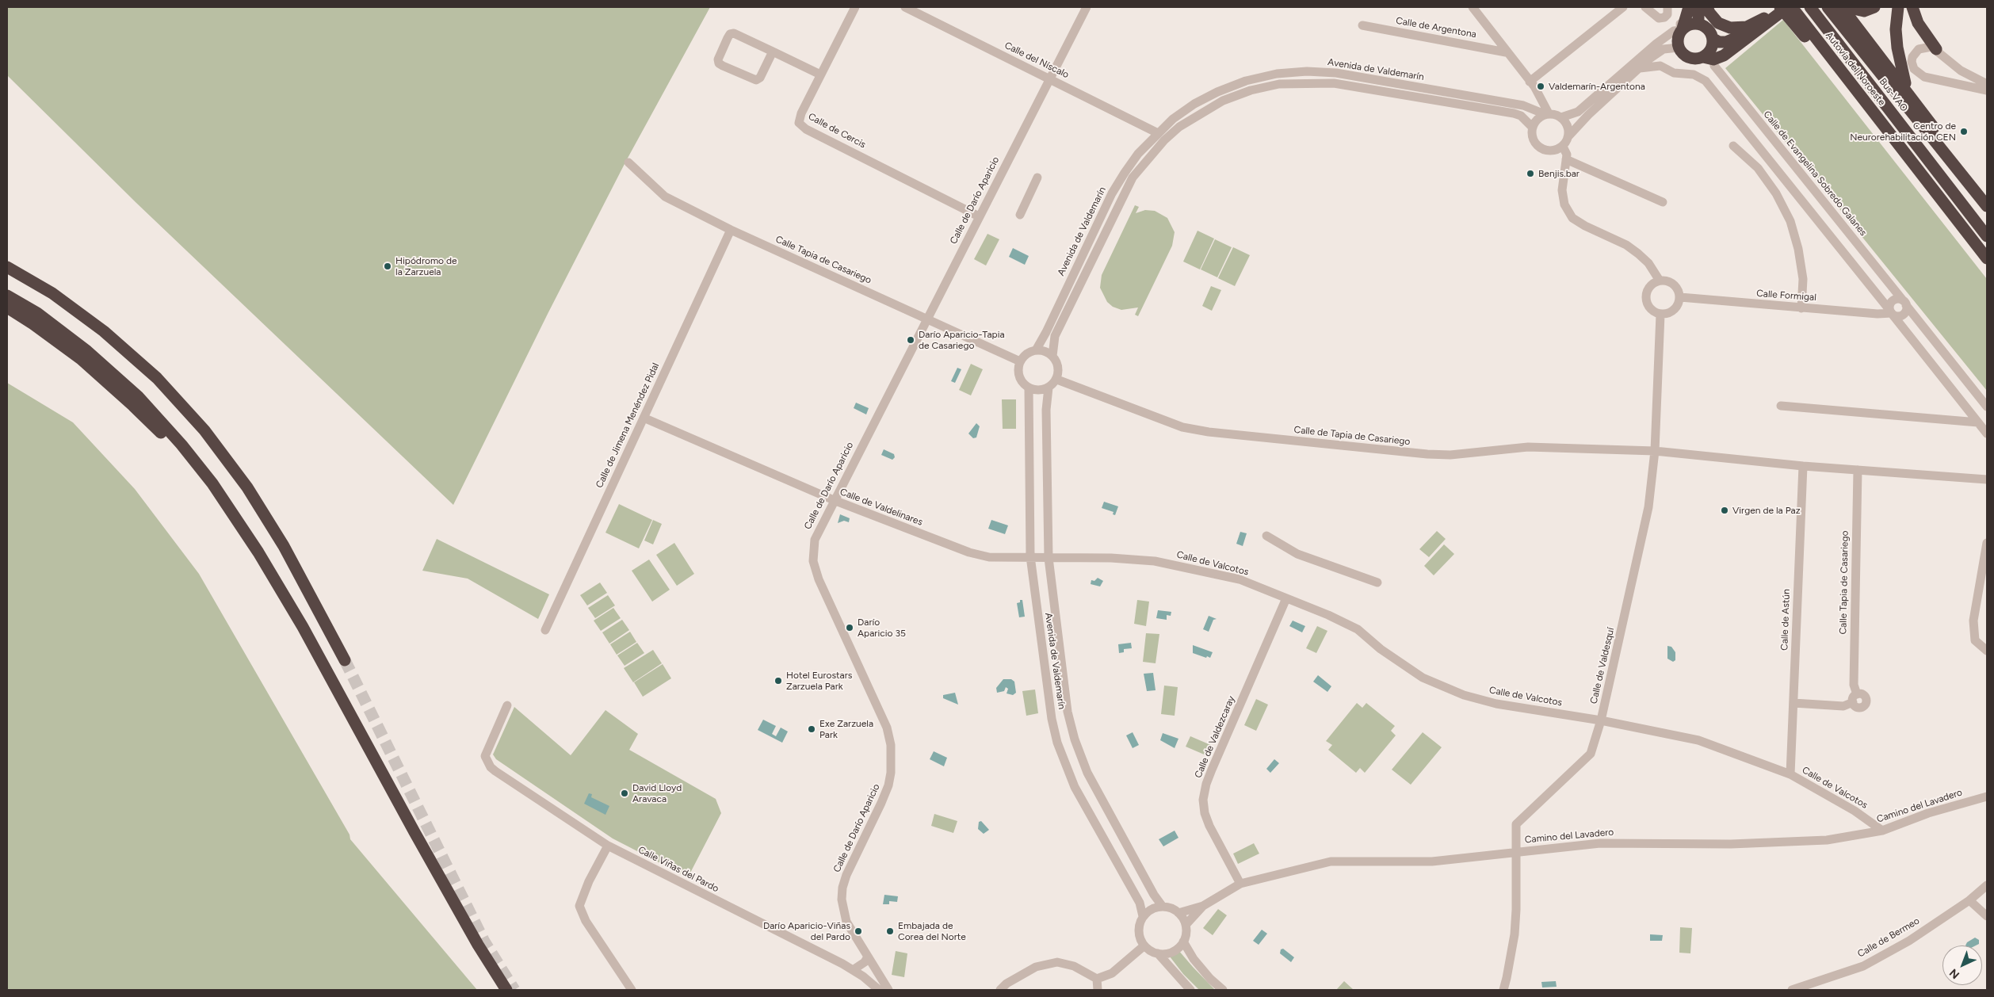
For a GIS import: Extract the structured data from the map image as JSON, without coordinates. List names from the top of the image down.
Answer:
{
  "streets": {
    "highway": ["Autovía del Noroeste", "Bus-VAO"],
    "street": [
      "Calle de Argentona",
      "Calle del Níscalo",
      "Avenida de Valdemarín",
      "Calle de Cercis",
      "Calle de Evangelina Sobredo Galanes",
      "Calle de Darío Aparicio",
      "Calle Tapia de Casariego",
      "Calle Formigal",
      "Calle de Jimena Menéndez Pidal",
      "Calle de Tapia de Casariego",
      "Calle de Valdelinares",
      "Calle de Valcotos",
      "Calle de Astún",
      "Calle de Valdesquí",
      "Calle de Valdezcaray",
      "Camino del Lavadero",
      "Calle Viñas del Pardo",
      "Calle de Bermeo"
    ]
  },
  "crossings": [
    ["Calle de Argentona", "Avenida de Valdemarín"],
    ["Calle del Níscalo", "Avenida de Valdemarín"],
    ["Calle del Níscalo", "Calle de Darío Aparicio"],
    ["Avenida de Valdemarín", "Calle Tapia de Casariego"],
    ["Avenida de Valdemarín", "Calle de Tapia de Casariego"],
    ["Avenida de Valdemarín", "Calle de Valdelinares"],
    ["Avenida de Valdemarín", "Calle de Valcotos"],
    ["Avenida de Valdemarín", "Camino del Lavadero"],
    ["Calle de Cercis", "Calle de Darío Aparicio"],
    ["Calle de Evangelina Sobredo Galanes", "Calle Formigal"],
    ["Calle de Darío Aparicio", "Calle Tapia de Casariego"],
    ["Calle de Darío Aparicio", "Calle de Valdelinares"],
    ["Calle Tapia de Casariego", "Calle de Jimena Menéndez Pidal"],
    ["Calle Tapia de Casariego", "Calle de Tapia de Casariego"],
    ["Calle Tapia de Casariego", "Calle de Astún"],
    ["Calle Formigal", "Calle de Valdesquí"],
    ["Calle de Jimena Menéndez Pidal", "Calle de Valdelinares"],
    ["Calle de Tapia de Casariego", "Calle de Valdesquí"],
    ["Calle de Valdelinares", "Calle de Valcotos"],
    ["Calle de Valcotos", "Calle de Astún"],
    ["Calle de Valcotos", "Calle de Valdesquí"],
    ["Calle de Valcotos", "Calle de Valdezcaray"],
    ["Calle de Valcotos", "Camino del Lavadero"],
    ["Calle de Valdesquí", "Camino del Lavadero"],
    ["Calle de Valdezcaray", "Camino del Lavadero"]
  ],
  "places": [
    "Valdemarín-Argentona",
    "Centro de Neurorehabilitación CEN",
    "Benjis.bar",
    "Hipódromo de la Zarzuela",
    "Darío Aparicio-Tapia de Casariego",
    "Virgen de la Paz",
    "Darío Aparicio 35",
    "Hotel Eurostars Zarzuela Park",
    "Exe Zarzuela Park",
    "David Lloyd Aravaca",
    "Darío Aparicio-Viñas del Pardo",
    "Embajada de Corea del Norte"
  ],
  "north": "bottom left"
}
